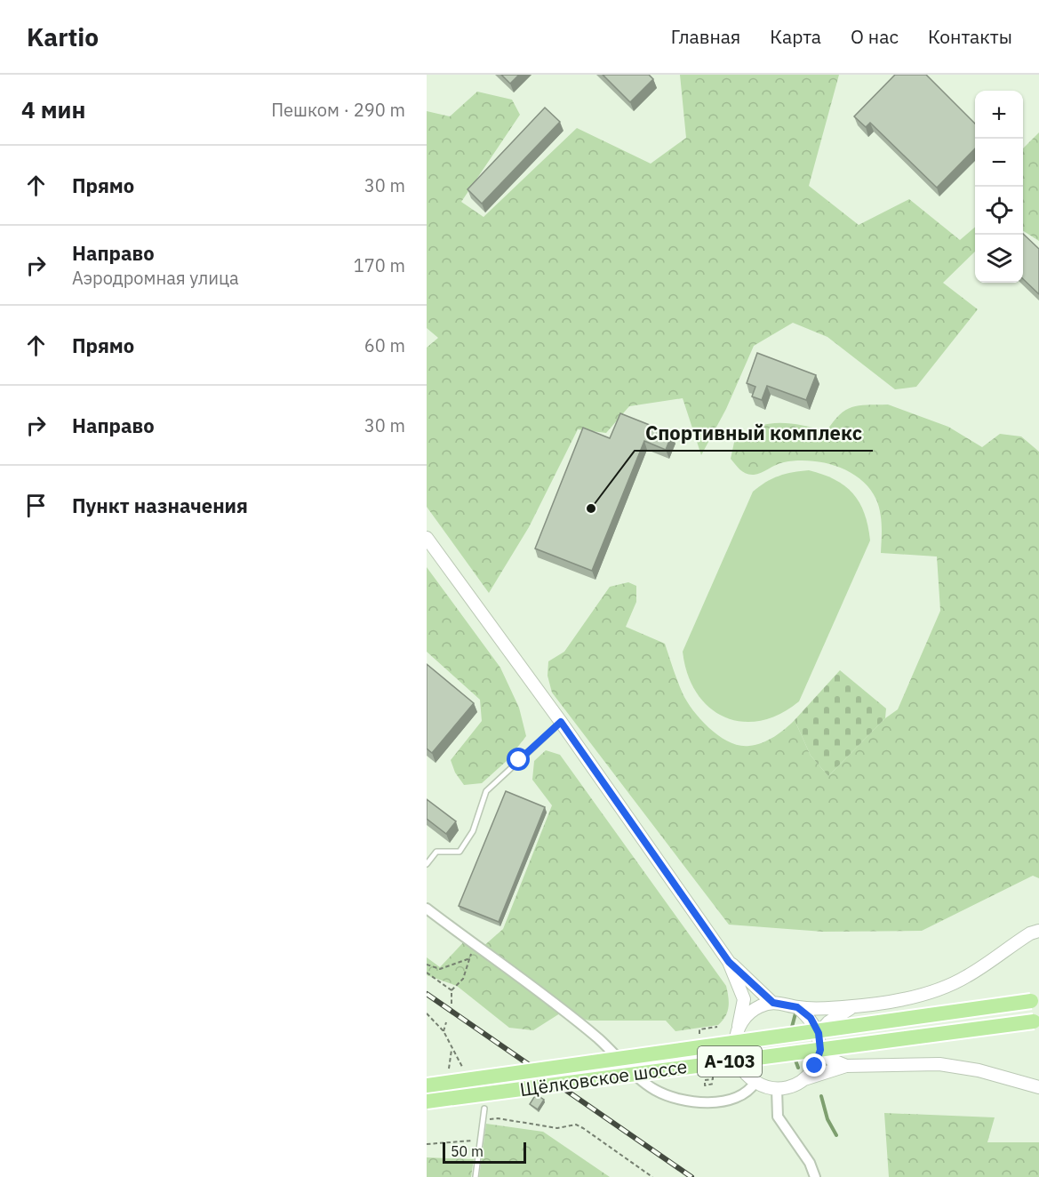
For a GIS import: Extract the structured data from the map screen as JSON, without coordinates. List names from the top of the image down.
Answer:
{
  "streets": {
    "main road": ["А-103", "Щёлковское шоссе"]
  },
  "places": ["Спортивный комплекс"],
  "scale_bar": "50 m",
  "page": {
    "header": "Kartio",
    "nav": [
      "Главная",
      "Карта",
      "О нас",
      "Контакты"
    ],
    "heading": ["4 мин", "Пешком · 290 m"],
    "map_buttons": ["+", "−"],
    "list": [
      ["Прямо", "30 m"],
      ["Направо", "Аэродромная улица", "170 m"],
      ["Прямо", "60 m"],
      ["Направо", "30 m"],
      "Пункт назначения"
    ],
    "scale": "50 m"
  }
}
